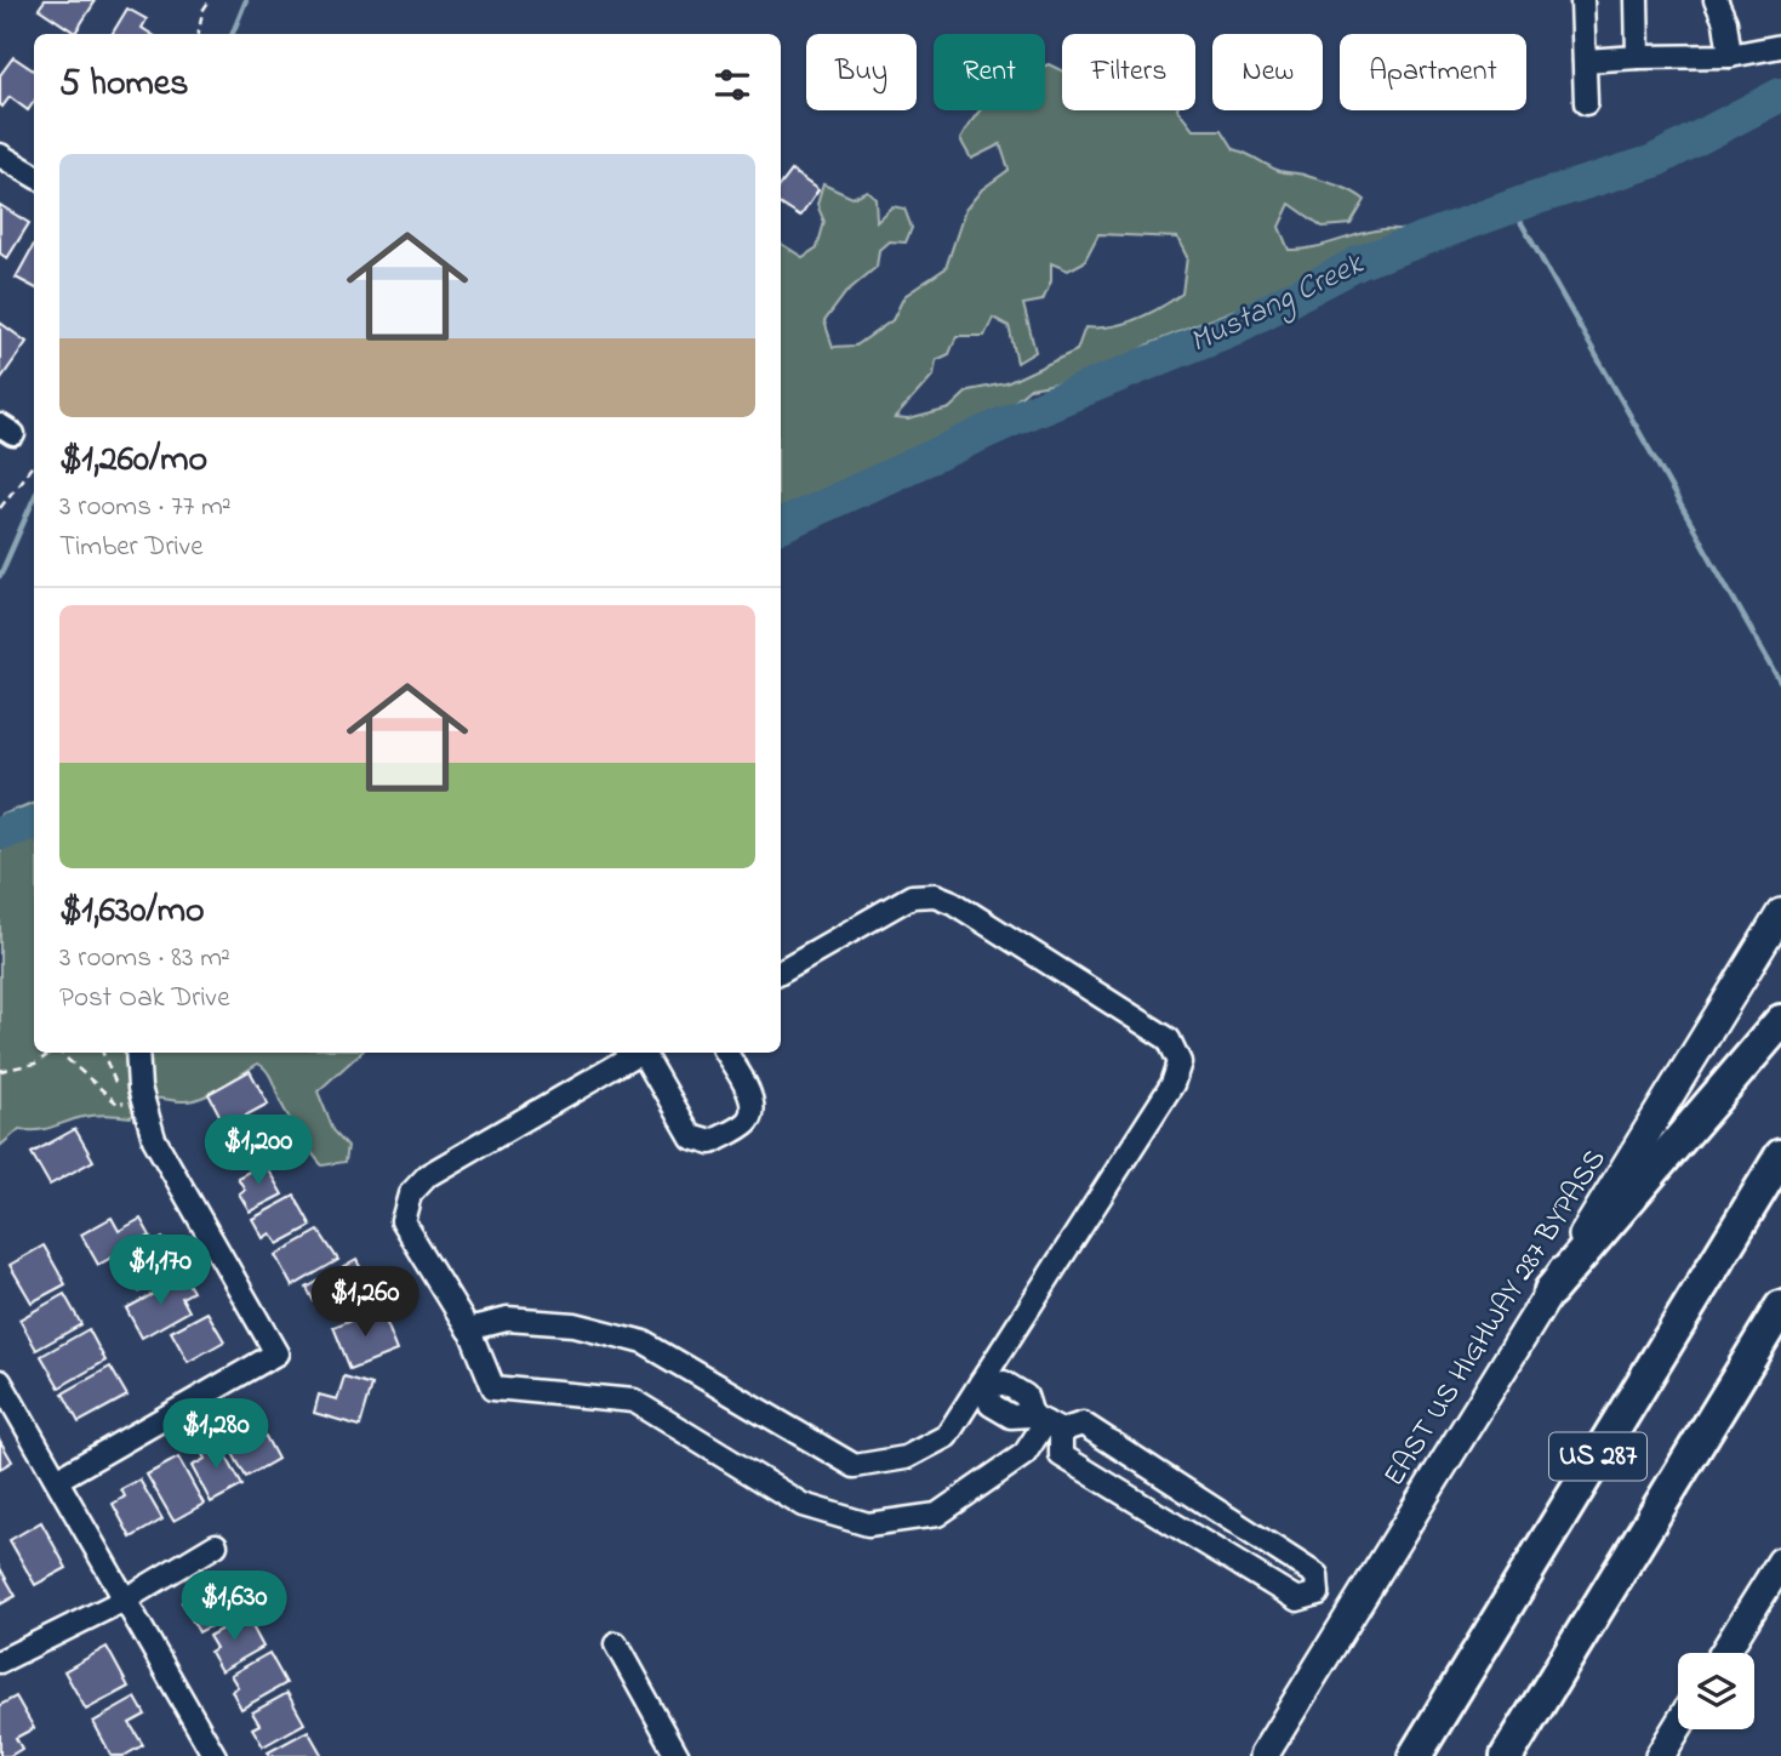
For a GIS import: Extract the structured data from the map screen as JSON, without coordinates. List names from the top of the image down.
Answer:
{
  "streets": {
    "highway": ["US 287"],
    "main road": ["EAST US HIGHWAY 287 BYPASS"]
  },
  "water": ["Mustang Creek"],
  "page": {
    "chip": [
      "Buy",
      "Rent",
      "Filters",
      "New",
      "Apartment"
    ],
    "heading": "5 homes",
    "list": [
      {
        "name": "$1,260/mo",
        "note": "3 rooms · 77 m² · Timber Drive"
      },
      {
        "name": "$1,630/mo",
        "note": "3 rooms · 83 m² · Post Oak Drive"
      }
    ],
    "price": [
      "$1,200",
      "$1,170",
      "$1,260",
      "$1,280",
      "$1,630"
    ]
  }
}
